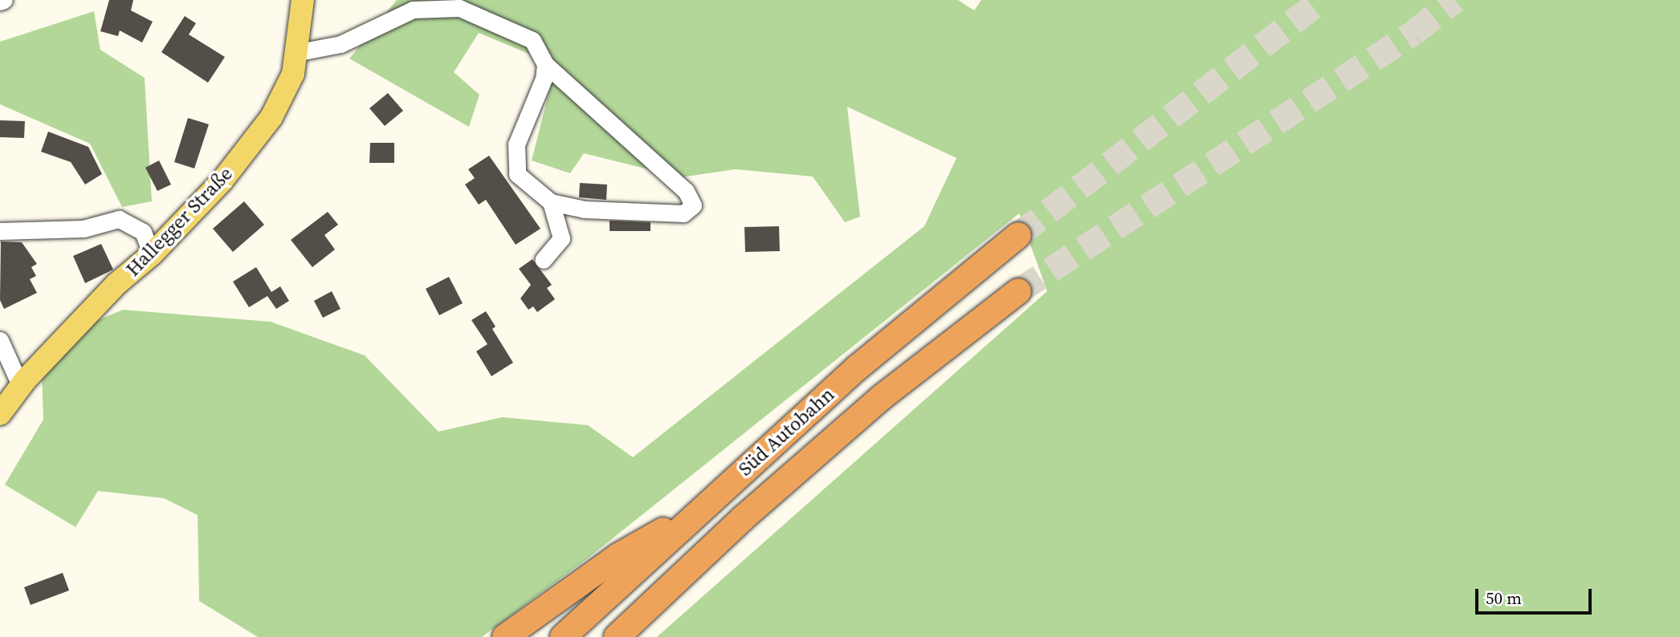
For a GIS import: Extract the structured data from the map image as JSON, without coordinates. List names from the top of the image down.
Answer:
{
  "streets": {
    "highway": ["Süd Autobahn"],
    "main road": ["Hallegger Straße"]
  },
  "scale_bar": "50 m"
}
